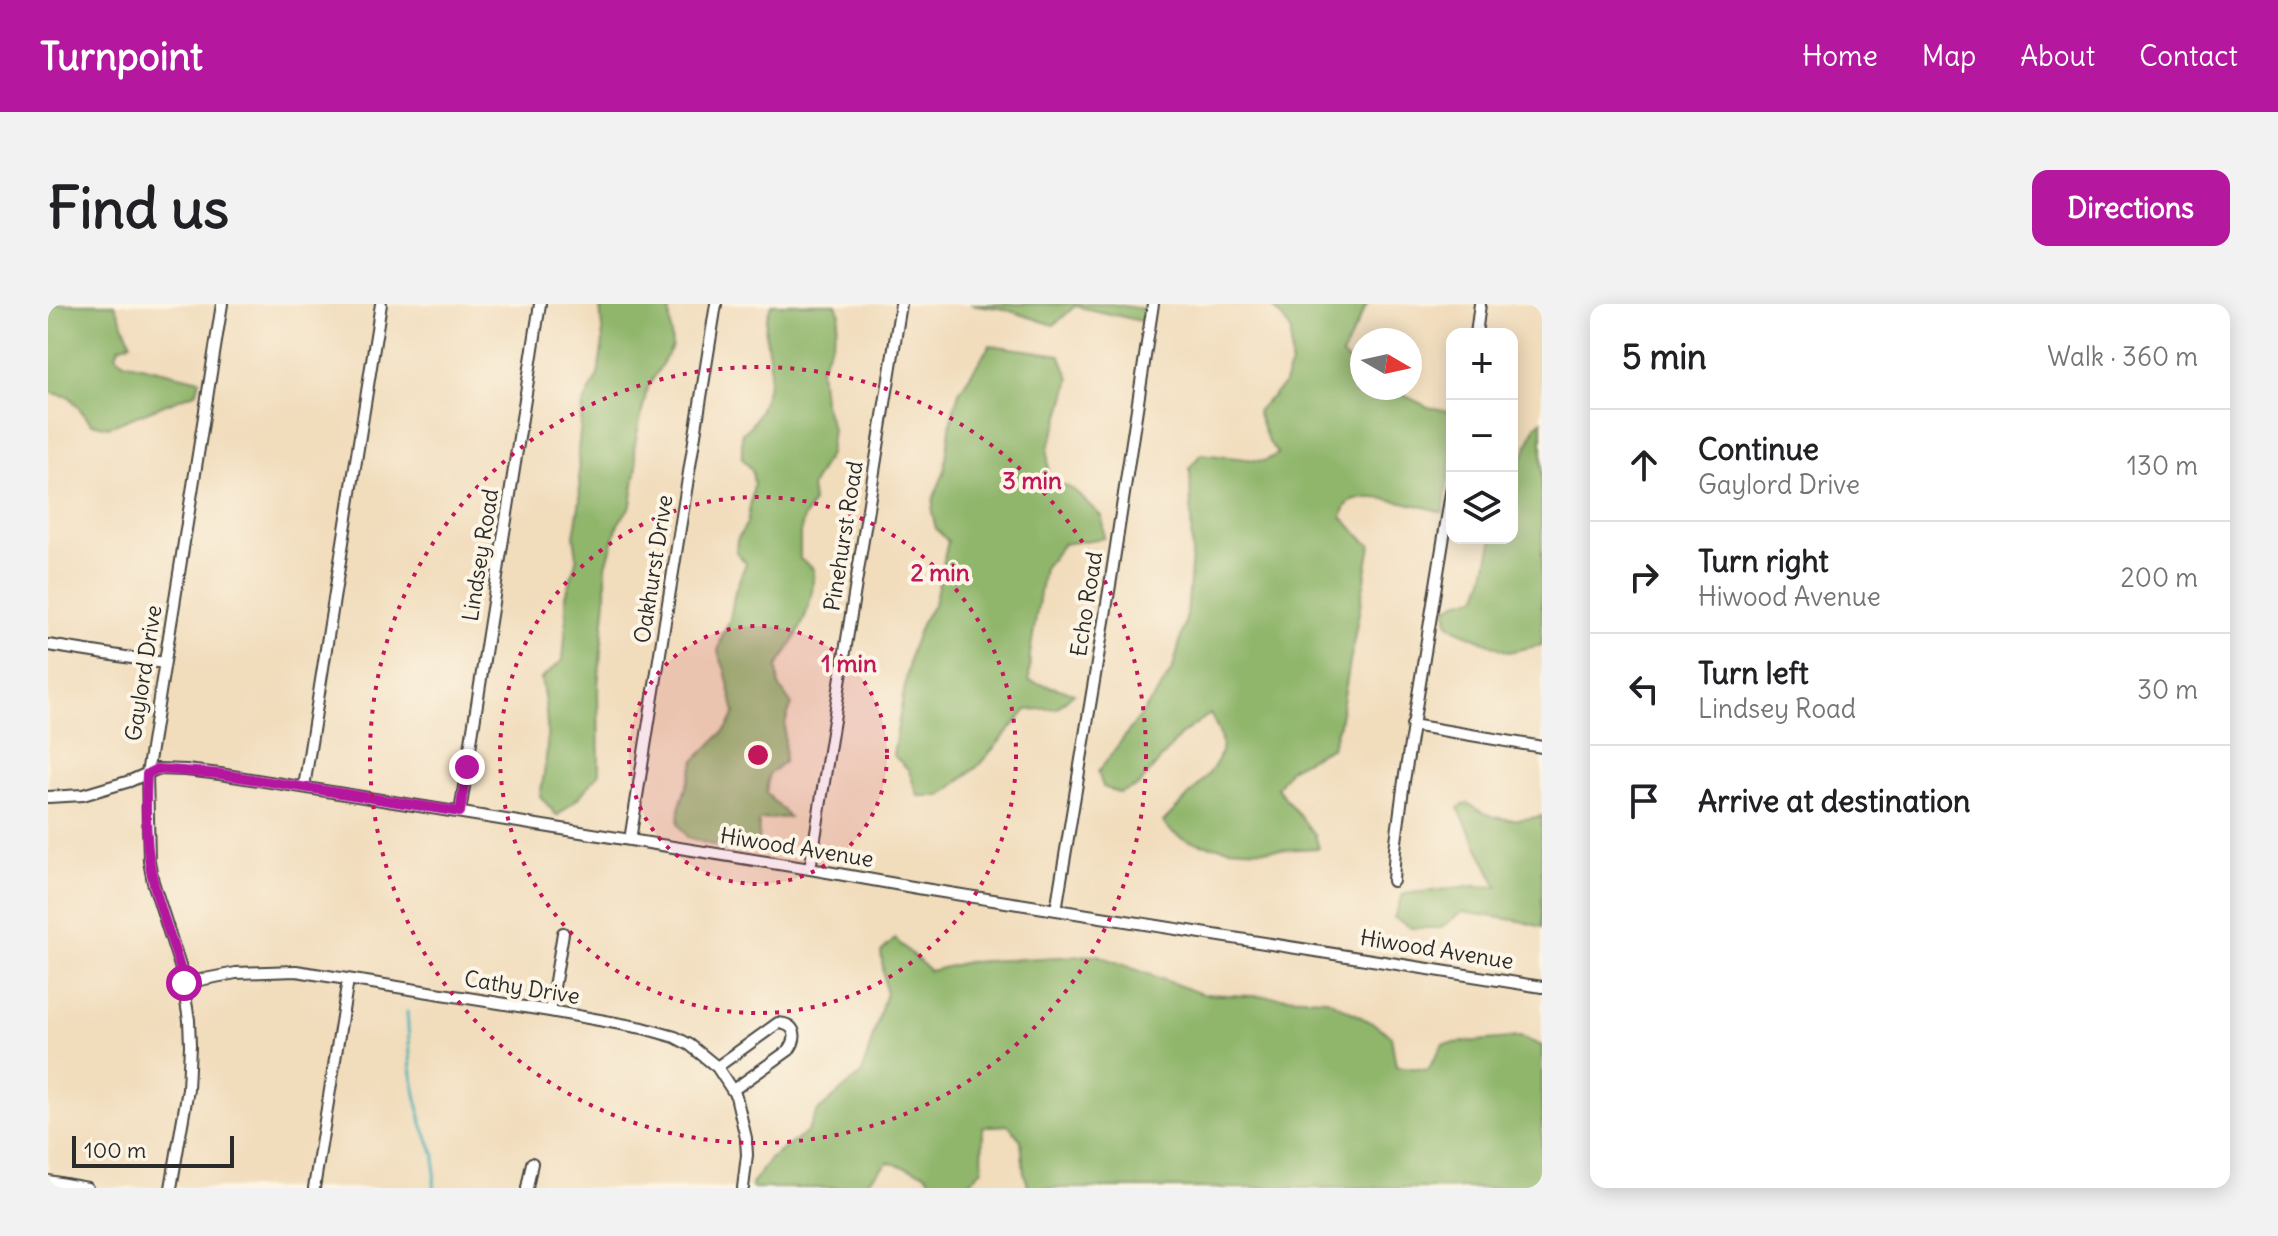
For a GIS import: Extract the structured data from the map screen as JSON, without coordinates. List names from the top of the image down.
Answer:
{
  "streets": {
    "street": [
      "Pinehurst Road",
      "Lindsey Road",
      "Oakhurst Drive",
      "Echo Road",
      "Gaylord Drive",
      "Hiwood Avenue",
      "Cathy Drive"
    ]
  },
  "crossings": [
    ["Pinehurst Road", "Hiwood Avenue"],
    ["Lindsey Road", "Hiwood Avenue"],
    ["Oakhurst Drive", "Hiwood Avenue"],
    ["Echo Road", "Hiwood Avenue"],
    ["Gaylord Drive", "Hiwood Avenue"],
    ["Gaylord Drive", "Cathy Drive"]
  ],
  "scale_bar": "100 m",
  "north": "right",
  "page": {
    "header": "Turnpoint",
    "nav": [
      "Home",
      "Map",
      "About",
      "Contact"
    ],
    "buttons": "Directions",
    "title": "Find us",
    "heading": ["5 min", "Walk · 360 m"],
    "map_buttons": ["+", "−"],
    "list": [
      ["Continue", "Gaylord Drive", "130 m"],
      ["Turn right", "Hiwood Avenue", "200 m"],
      ["Turn left", "Lindsey Road", "30 m"],
      "Arrive at destination"
    ],
    "scale": "100 m"
  },
  "rings": ["3 min", "2 min", "1 min"]
}
